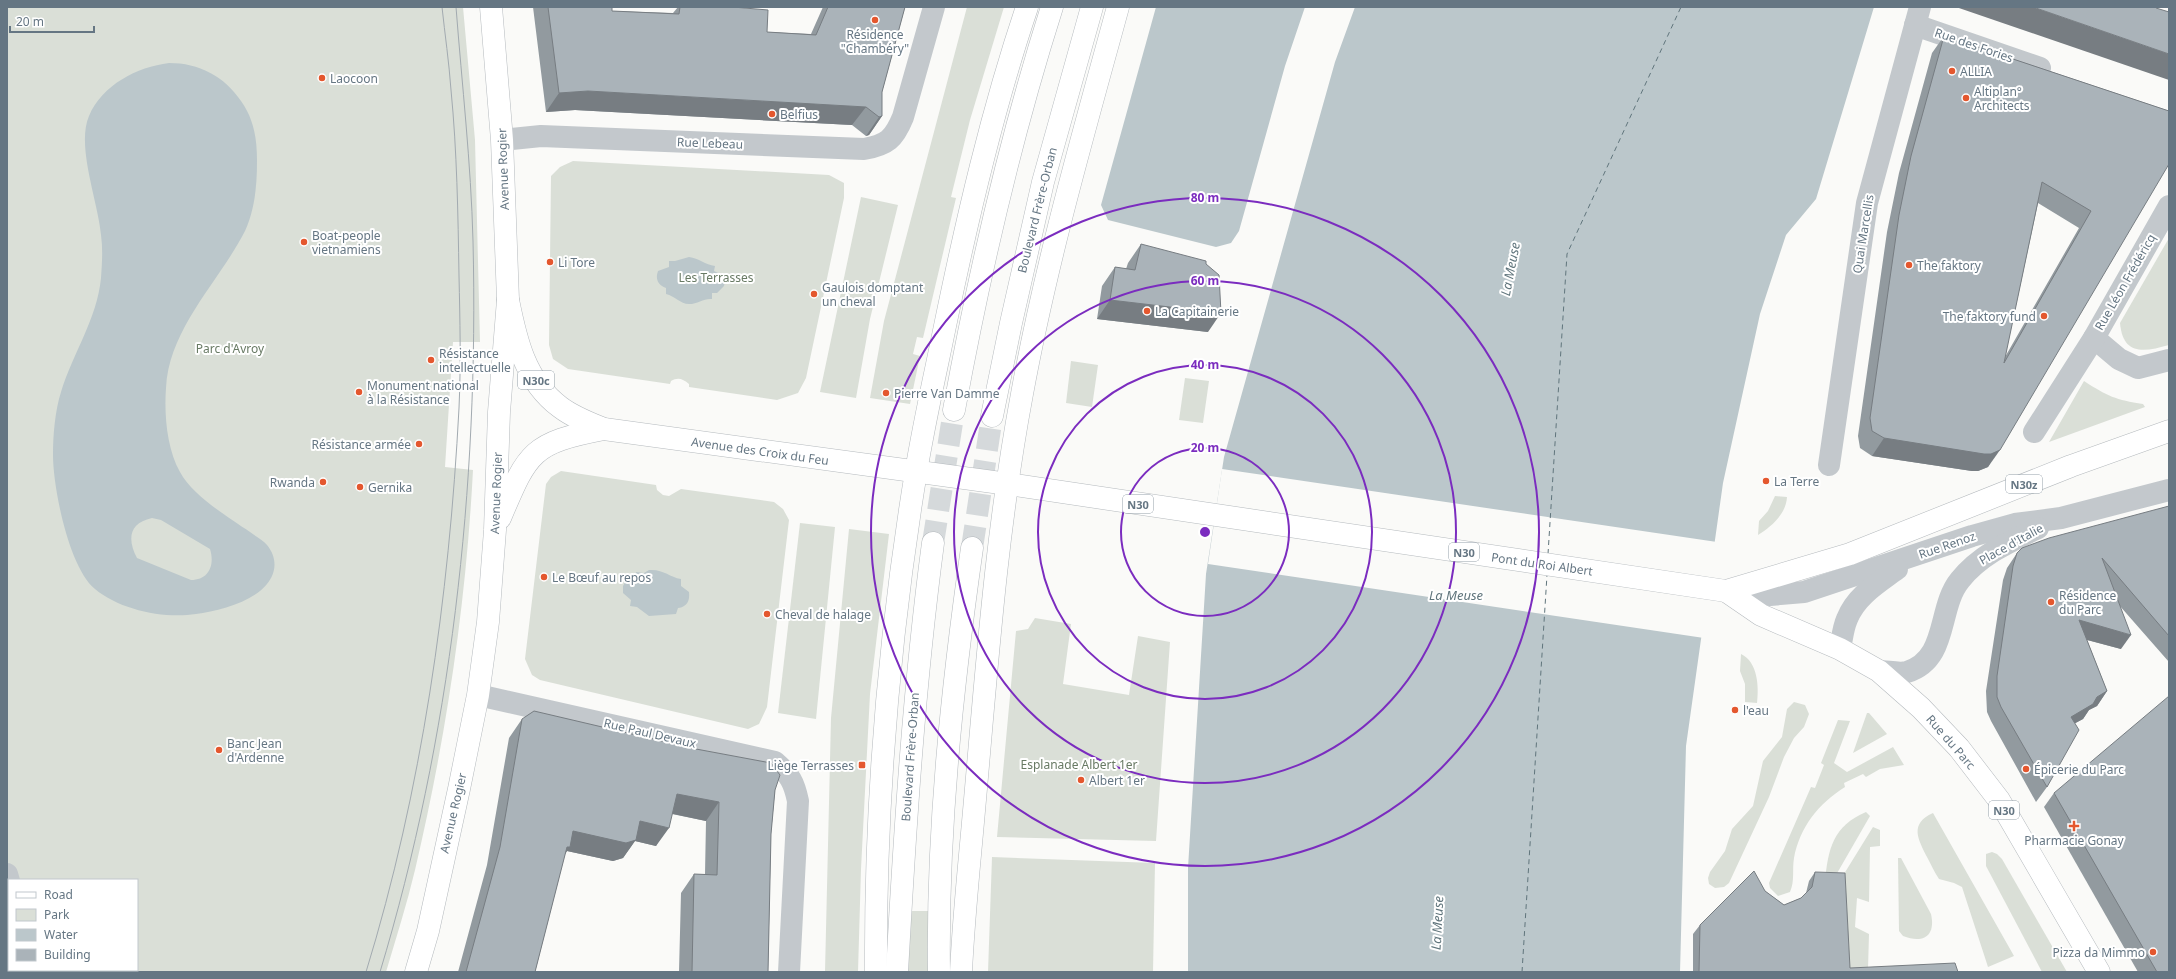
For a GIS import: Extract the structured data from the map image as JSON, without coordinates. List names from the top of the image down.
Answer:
{
  "streets": {
    "main road": [
      "Avenue Rogier",
      "Boulevard Frère-Orban",
      "N30c",
      "Avenue des Croix du Feu",
      "N30z",
      "N30",
      "Pont du Roi Albert",
      "Rue du Parc"
    ],
    "street": [
      "Rue des Fories",
      "Rue Lebeau",
      "Quai Marcellis",
      "Rue Léon Frédéricq",
      "Place d'Italie",
      "Rue Renoz",
      "Rue Paul Devaux"
    ]
  },
  "crossings": [
    ["Rue des Fories", "Quai Marcellis"],
    ["Rue Lebeau", "Avenue Rogier"],
    ["Avenue Rogier", "N30c"],
    ["Avenue Rogier", "Rue Paul Devaux"],
    ["N30c", "Avenue des Croix du Feu"],
    ["N30z", "Rue Renoz"],
    ["N30z", "Pont du Roi Albert"],
    ["N30z", "Rue du Parc"],
    ["Place d'Italie", "Rue Renoz"],
    ["Place d'Italie", "Rue du Parc"],
    ["Rue Renoz", "Pont du Roi Albert"],
    ["Rue Renoz", "Rue du Parc"],
    ["Pont du Roi Albert", "Rue du Parc"]
  ],
  "water": ["La Meuse"],
  "parks": ["Les Terrasses", "Parc d'Avroy", "Esplanade Albert 1er"],
  "places": {
    "other": [
      "Résidence \"Chambéry\"",
      "ALLIA",
      "Laocoon",
      "Altiplan° Architects",
      "Belfius",
      "Boat-people vietnamiens",
      "Li Tore",
      "The faktory",
      "Gaulois domptant un cheval",
      "La Capitainerie",
      "The faktory fund",
      "Résistance intellectuelle",
      "Monument national à la Résistance",
      "Pierre Van Damme",
      "Résistance armée",
      "La Terre",
      "Rwanda",
      "Gernika",
      "Le Bœuf au repos",
      "Résidence du Parc",
      "Cheval de halage",
      "l'eau",
      "Banc Jean d'Ardenne",
      "Épicerie du Parc",
      "Albert 1er",
      "Pizza da Mimmo"
    ],
    "transit": ["Liège Terrasses"],
    "health": ["Pharmacie Gonay"]
  },
  "legend": [
    "Road",
    "Park",
    "Water",
    "Building"
  ],
  "scale_bar": "20 m",
  "rings": [
    "80 m",
    "60 m",
    "40 m",
    "20 m"
  ]
}
